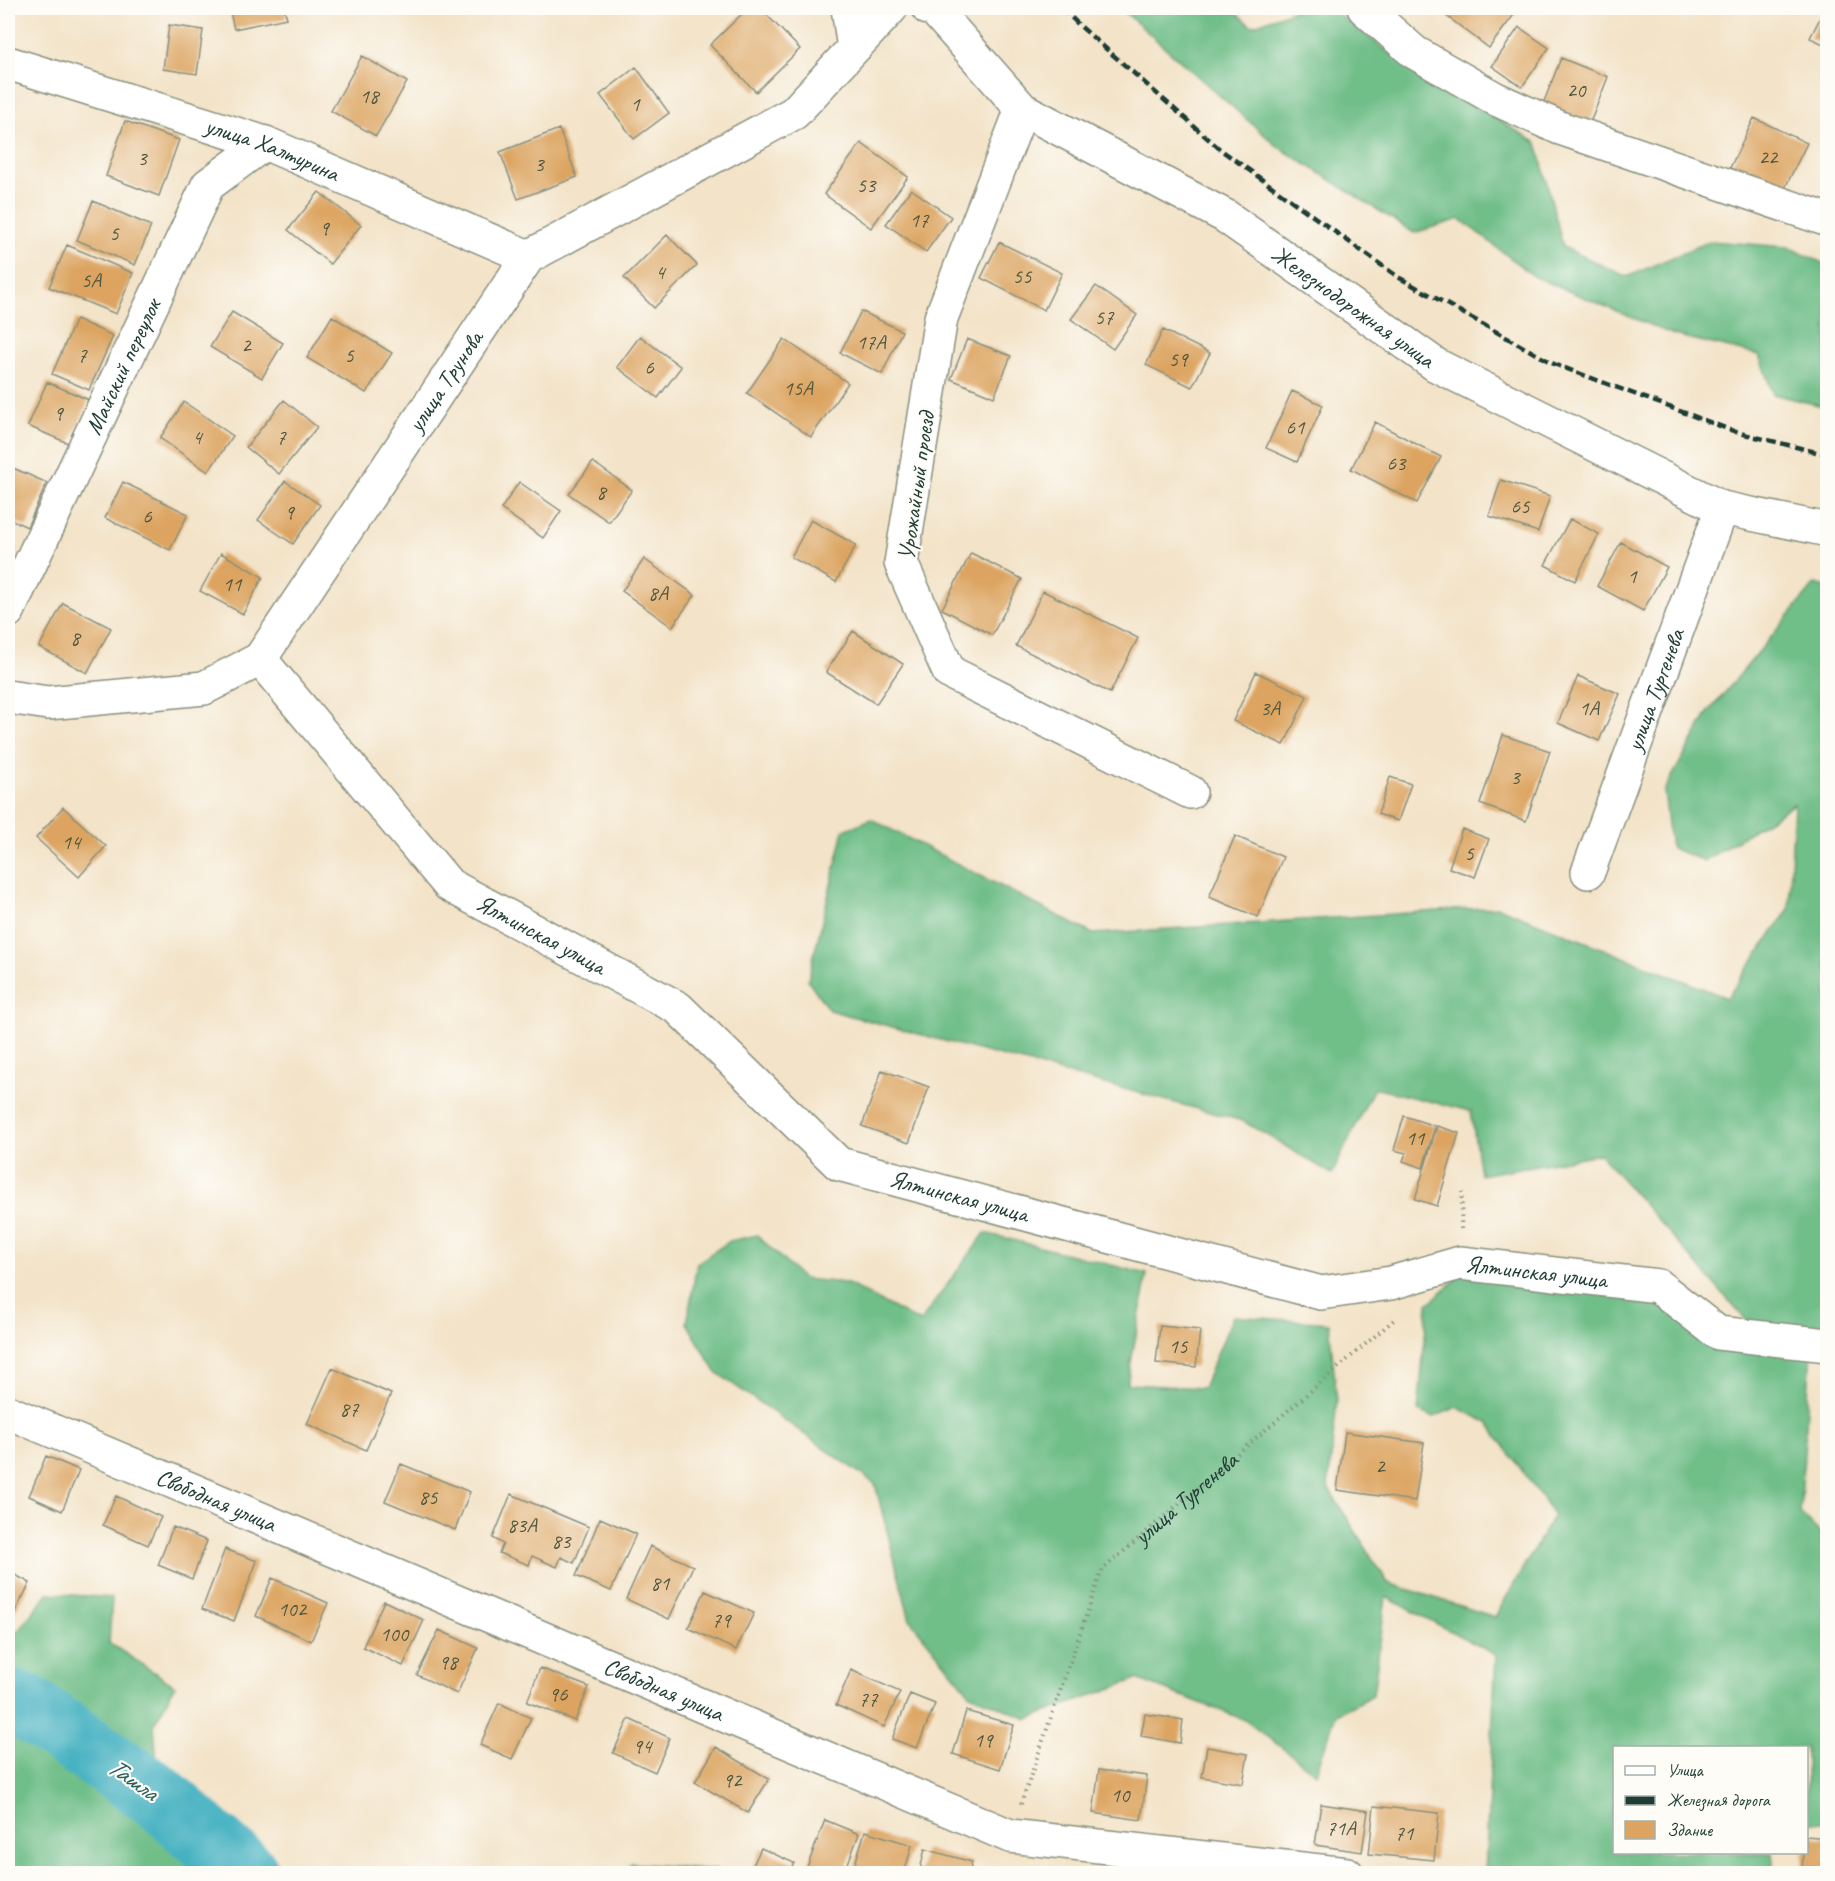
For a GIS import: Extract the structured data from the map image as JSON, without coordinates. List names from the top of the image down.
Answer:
{
  "streets": {
    "street": [
      "улица Халтурина",
      "Железнодорожная улица",
      "Майский переулок",
      "улица Трунова",
      "Урожайный проезд",
      "улица Тургенева",
      "Ялтинская улица",
      "Свободная улица"
    ]
  },
  "crossings": [
    ["улица Халтурина", "Майский переулок"],
    ["улица Халтурина", "улица Трунова"],
    ["Железнодорожная улица", "Урожайный проезд"],
    ["Железнодорожная улица", "улица Тургенева"],
    ["улица Трунова", "Ялтинская улица"],
    ["улица Тургенева", "Свободная улица"]
  ],
  "water": ["Ташла"],
  "house_numbers": [
    "20",
    "18",
    "1",
    "22",
    "3",
    "3",
    "53",
    "17",
    "9",
    "5",
    "4",
    "55",
    "5А",
    "57",
    "17А",
    "2",
    "7",
    "5",
    "59",
    "6",
    "15А",
    "9",
    "61",
    "4",
    "7",
    "63",
    "8",
    "65",
    "9",
    "6",
    "1",
    "11",
    "8А",
    "8",
    "3А",
    "1А",
    "3",
    "14",
    "5",
    "11",
    "15",
    "87",
    "2",
    "85",
    "83А",
    "83",
    "81",
    "102",
    "79",
    "100",
    "98",
    "96",
    "77",
    "19",
    "94",
    "92",
    "10",
    "71А",
    "71"
  ],
  "legend": ["Улица", "Железная дорога", "Здание"]
}
